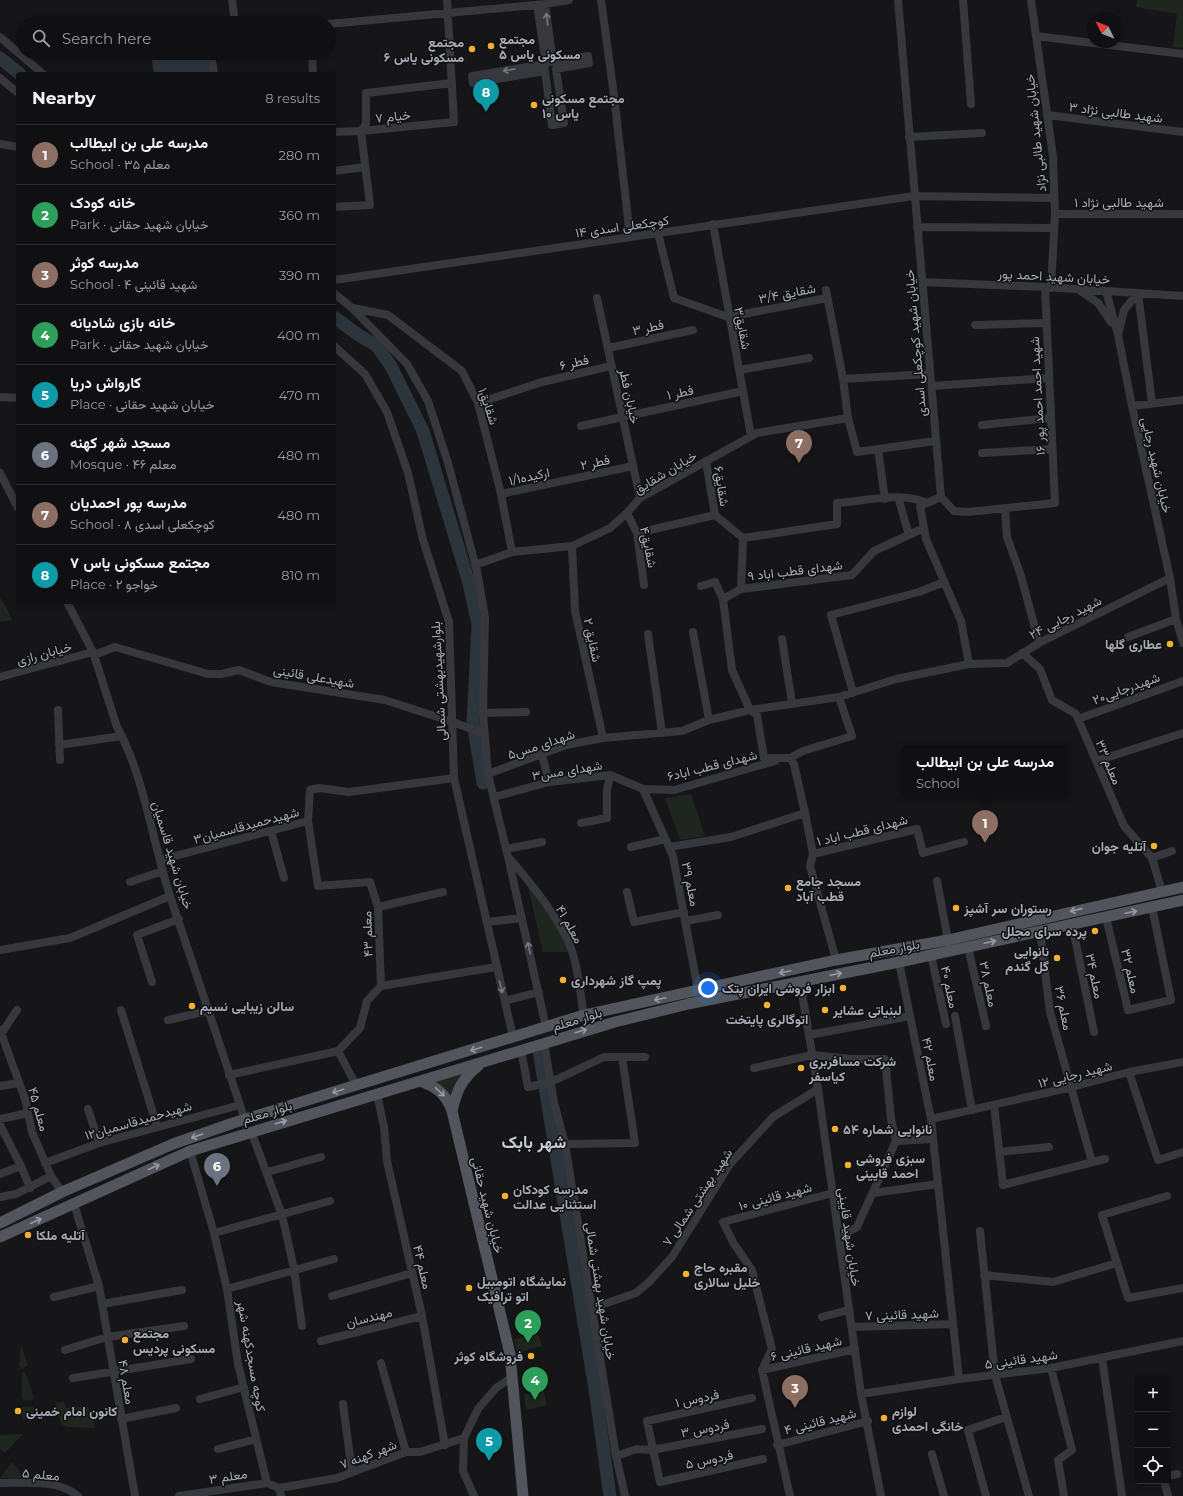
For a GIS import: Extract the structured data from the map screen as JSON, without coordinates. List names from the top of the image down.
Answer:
{
  "streets": {
    "main road": ["بلوار معلم", "خیابان شهید حقانی"],
    "street": [
      "شهید طالبی نژاد ۳",
      "خیام ۷",
      "خیابان شهید طالبی نژاد",
      "شهید طالبی نژاد ۱",
      "کوچکعلی اسدی ۱۴",
      "خیابان شهید احمد پور",
      "شقایق ۳/۴",
      "فطر ۳",
      "شقایق۳",
      "خیابان شهید کوچکعلی اسدی",
      "فطر ۶",
      "فطر ۱",
      "خیابان فطر",
      "شهید احمد احمد پور ۱۶",
      "شقایق۱",
      "فطر ۲",
      "خیابان شهید رجایی",
      "خیابان شقایق",
      "ارکیده۱/۱",
      "شقایق۶",
      "شقایق۴",
      "شهدای قطب اباد ۹",
      "شهید رجایی ۲۴",
      "شقایق ۲",
      "خیابان رازی",
      "شهیدعلی قائینی",
      "بلوارشهیدبهشتی شمالی",
      "شهیدرجایی۲۰",
      "شهدای مس۵",
      "معلم ۳۳",
      "شهدای قطب اباد۶",
      "شهدای مس۳",
      "شهیدحمیدقاسمیان۳",
      "شهدای قطب اباد ۱",
      "خیابان شهید قاسمیان",
      "معلم ۳۹",
      "معلم ۴۱",
      "معلم ۴۳",
      "معلم ۳۲",
      "معلم ۳۴",
      "معلم ۳۸",
      "معلم ۴۰",
      "معلم ۳۶",
      "معلم ۴۲",
      "شهید رجایی ۱۲",
      "معلم ۴۵",
      "شهیدحمیدقاسمیان۱۲",
      "شهید قائینی ۱۰",
      "شهید بهشتی شمالی ۷",
      "خیابان شهید قایینی",
      "معلم ۴۴",
      "خیابان شهید بهشتی شمالی",
      "شهید قائینی ۷",
      "مهندسان",
      "شهید قائینی ۶",
      "کوچه مسجدکهنه شهر",
      "شهید قائینی ۵",
      "معلم ۴۸",
      "فردوس ۱",
      "شهید قائینی ۴",
      "فردوس ۳",
      "شهر کهنه ۷",
      "فردوس ۵",
      "معلم ۵",
      "معلم ۳"
    ]
  },
  "crossings": [
    ["شهید طالبی نژاد ۳", "خیابان شهید طالبی نژاد"],
    ["خیابان شهید طالبی نژاد", "شهید طالبی نژاد ۱"],
    ["خیابان شهید طالبی نژاد", "کوچکعلی اسدی ۱۴"],
    ["خیابان شهید طالبی نژاد", "خیابان شهید احمد پور"],
    ["خیابان شهید طالبی نژاد", "شهید احمد احمد پور ۱۶"],
    ["کوچکعلی اسدی ۱۴", "شقایق۳"],
    ["کوچکعلی اسدی ۱۴", "خیابان شهید کوچکعلی اسدی"],
    ["خیابان شهید احمد پور", "خیابان شهید کوچکعلی اسدی"],
    ["خیابان شهید احمد پور", "شهید احمد احمد پور ۱۶"],
    ["خیابان شهید احمد پور", "خیابان شهید رجایی"],
    ["شقایق ۳/۴", "شقایق۳"],
    ["فطر ۳", "خیابان فطر"],
    ["شقایق۳", "فطر ۱"],
    ["شقایق۳", "خیابان شقایق"],
    ["فطر ۶", "خیابان فطر"],
    ["فطر ۶", "شقایق۱"],
    ["فطر ۱", "خیابان فطر"],
    ["خیابان فطر", "فطر ۲"],
    ["خیابان فطر", "خیابان شقایق"],
    ["شقایق۱", "خیابان شقایق"],
    ["شقایق۱", "ارکیده۱/۱"],
    ["فطر ۲", "ارکیده۱/۱"],
    ["خیابان شهید رجایی", "شهید رجایی ۲۴"],
    ["خیابان شقایق", "شقایق۶"],
    ["خیابان شقایق", "شقایق۴"],
    ["خیابان شقایق", "شقایق ۲"],
    ["شهید رجایی ۲۴", "شهدای مس۵"],
    ["شهید رجایی ۲۴", "معلم ۳۳"],
    ["شهید رجایی ۲۴", "شهدای قطب اباد۶"],
    ["شقایق ۲", "شهدای مس۵"],
    ["خیابان رازی", "شهیدعلی قائینی"],
    ["خیابان رازی", "خیابان شهید قاسمیان"],
    ["شهیدعلی قائینی", "بلوارشهیدبهشتی شمالی"],
    ["شهیدعلی قائینی", "خیابان شهید قاسمیان"],
    ["بلوارشهیدبهشتی شمالی", "شهیدحمیدقاسمیان۳"],
    ["بلوارشهیدبهشتی شمالی", "بلوار معلم"],
    ["شهیدرجایی۲۰", "معلم ۳۳"],
    ["معلم ۳۳", "بلوار معلم"],
    ["شهدای قطب اباد۶", "شهدای مس۳"],
    ["شهدای قطب اباد۶", "معلم ۳۹"],
    ["شهدای مس۳", "معلم ۳۹"],
    ["شهیدحمیدقاسمیان۳", "خیابان شهید قاسمیان"],
    ["شهیدحمیدقاسمیان۳", "معلم ۴۳"],
    ["خیابان شهید قاسمیان", "بلوار معلم"],
    ["خیابان شهید قاسمیان", "شهیدحمیدقاسمیان۱۲"],
    ["معلم ۳۹", "بلوار معلم"],
    ["معلم ۴۱", "بلوار معلم"],
    ["بلوار معلم", "معلم ۳۲"],
    ["بلوار معلم", "معلم ۳۴"],
    ["بلوار معلم", "معلم ۳۸"],
    ["بلوار معلم", "معلم ۴۰"],
    ["بلوار معلم", "معلم ۳۶"],
    ["بلوار معلم", "معلم ۴۲"],
    ["بلوار معلم", "معلم ۴۵"],
    ["بلوار معلم", "خیابان شهید قایینی"],
    ["بلوار معلم", "معلم ۴۴"],
    ["بلوار معلم", "خیابان شهید بهشتی شمالی"],
    ["بلوار معلم", "کوچه مسجدکهنه شهر"],
    ["بلوار معلم", "معلم ۴۸"],
    ["معلم ۳۶", "شهید رجایی ۱۲"],
    ["معلم ۴۲", "شهید قائینی ۷"],
    ["معلم ۴۲", "شهید قائینی ۵"],
    ["معلم ۴۵", "شهیدحمیدقاسمیان۱۲"],
    ["شهید قائینی ۱۰", "خیابان شهید قایینی"],
    ["شهید قائینی ۱۰", "شهید قائینی ۶"],
    ["شهید بهشتی شمالی ۷", "خیابان شهید قایینی"],
    ["شهید بهشتی شمالی ۷", "خیابان شهید بهشتی شمالی"],
    ["خیابان شهید قایینی", "شهید قائینی ۷"],
    ["خیابان شهید قایینی", "شهید قائینی ۶"],
    ["خیابان شهید قایینی", "شهید قائینی ۵"],
    ["خیابان شهید قایینی", "شهید قائینی ۴"],
    ["معلم ۴۴", "مهندسان"],
    ["معلم ۴۴", "شهر کهنه ۷"],
    ["خیابان شهید بهشتی شمالی", "فردوس ۳"],
    ["کوچه مسجدکهنه شهر", "معلم ۳"],
    ["فردوس ۱", "فردوس ۳"],
    ["فردوس ۱", "فردوس ۵"],
    ["فردوس ۳", "فردوس ۵"],
    ["شهر کهنه ۷", "معلم ۳"]
  ],
  "districts": ["شهر بابک"],
  "places": [
    "مجتمع مسکونی یاس ۵",
    "مجتمع مسکونی یاس ۶",
    "مجتمع مسکونی یاس ۱۰",
    "عطاری گلها",
    "آتلیه جوان",
    "مسجد جامع قطب آباد",
    "رستوران سر آشپز",
    "پرده سرای مجلل",
    "نانوایی گل گندم",
    "پمپ گاز شهرداری",
    "ابزار فروشی ایران پتک",
    "اتوگالری پایتخت",
    "سالن زیبایی نسیم",
    "لبنیاتی عشایر",
    "شرکت مسافربری کیاسفر",
    "نانوایی شماره ۵۴",
    "سبزی فروشی احمد قایینی",
    "مدرسه کودکان استثنایی عدالت",
    "آتلیه ملکا",
    "مقبره حاج خلیل سالاری",
    "نمایشگاه اتومبیل اتو ترافیک",
    "مجتمع مسکونی پردیس",
    "فروشگاه کوثر",
    "کانون امام خمینی",
    "لوازم خانگی احمدی"
  ],
  "north": "top left",
  "page": {
    "search": "Search here",
    "heading": ["Nearby", "8 results"],
    "pins": [
      "8",
      "7",
      "1",
      "6",
      "2",
      "4",
      "3",
      "5"
    ],
    "list": [
      {
        "mark": "1",
        "name": "مدرسه علی بن ابیطالب",
        "note": "School · معلم ۳۵",
        "value": "280 m"
      },
      {
        "mark": "2",
        "name": "خانه کودک",
        "note": "Park · خیابان شهید حقانی",
        "value": "360 m"
      },
      {
        "mark": "3",
        "name": "مدرسه کوثر",
        "note": "School · شهید قائینی ۴",
        "value": "390 m"
      },
      {
        "mark": "4",
        "name": "خانه بازی شادیانه",
        "note": "Park · خیابان شهید حقانی",
        "value": "400 m"
      },
      {
        "mark": "5",
        "name": "کارواش دریا",
        "note": "Place · خیابان شهید حقانی",
        "value": "470 m"
      },
      {
        "mark": "6",
        "name": "مسجد شهر کهنه",
        "note": "Mosque · معلم ۴۶",
        "value": "480 m"
      },
      {
        "mark": "7",
        "name": "مدرسه پور احمدیان",
        "note": "School · کوچکعلی اسدی ۸",
        "value": "480 m"
      },
      {
        "mark": "8",
        "name": "مجتمع مسکونی یاس ۷",
        "note": "Place · خواجو ۲",
        "value": "810 m"
      }
    ],
    "popup": ["مدرسه علی بن ابیطالب", "School"],
    "map_buttons": ["+", "−"]
  }
}
